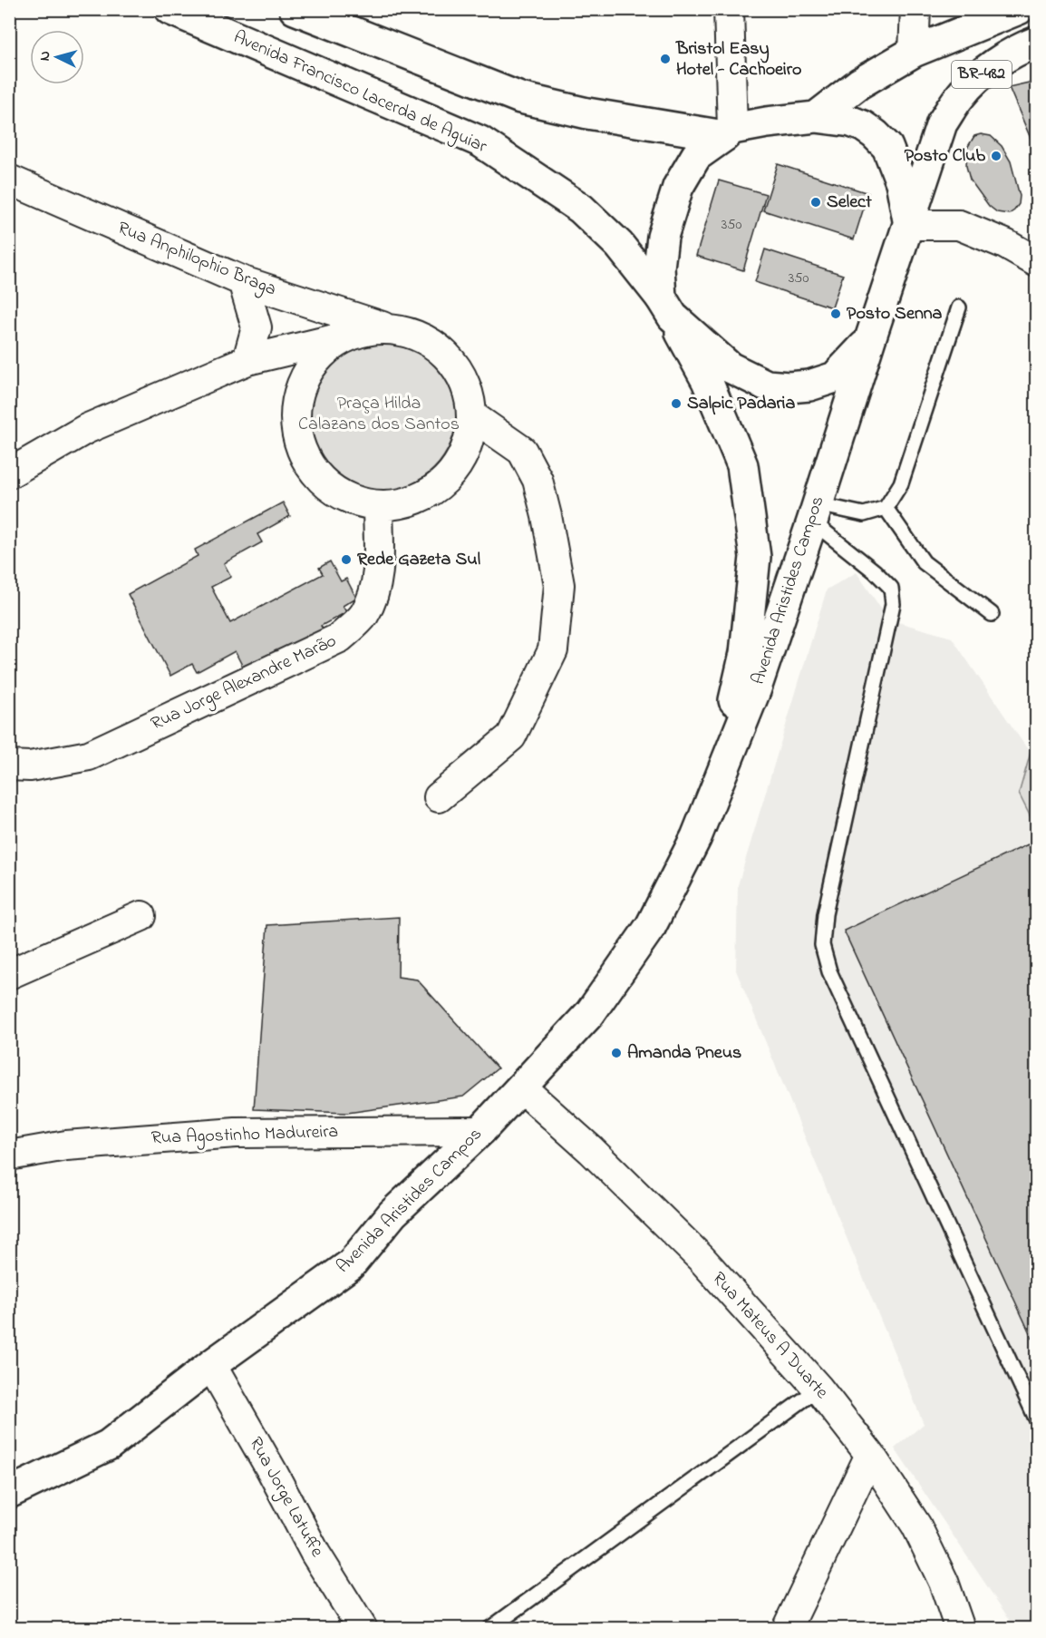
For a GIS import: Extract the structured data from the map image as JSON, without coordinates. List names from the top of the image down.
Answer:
{
  "streets": {
    "main road": ["BR-482", "Avenida Francisco Lacerda de Aguiar", "Avenida Aristides Campos"],
    "street": [
      "Rua Anphilophio Braga",
      "Rua Jorge Alexandre Marão",
      "Rua Agostinho Madureira",
      "Rua Mateus A Duarte",
      "Rua Jorge Latuffe"
    ]
  },
  "crossings": [
    ["Avenida Francisco Lacerda de Aguiar", "Avenida Aristides Campos"],
    ["Rua Anphilophio Braga", "Rua Jorge Alexandre Marão"],
    ["Avenida Aristides Campos", "Rua Agostinho Madureira"],
    ["Avenida Aristides Campos", "Rua Mateus A Duarte"],
    ["Avenida Aristides Campos", "Rua Jorge Latuffe"]
  ],
  "parks": ["Praça Hilda Calazans dos Santos"],
  "places": [
    "Bristol Easy Hotel - Cachoeiro",
    "Posto Club",
    "Select",
    "Posto Senna",
    "Salpic Padaria",
    "Rede Gazeta Sul",
    "Amanda Pneus"
  ],
  "house_numbers": ["350", "350"],
  "north": "left"
}
